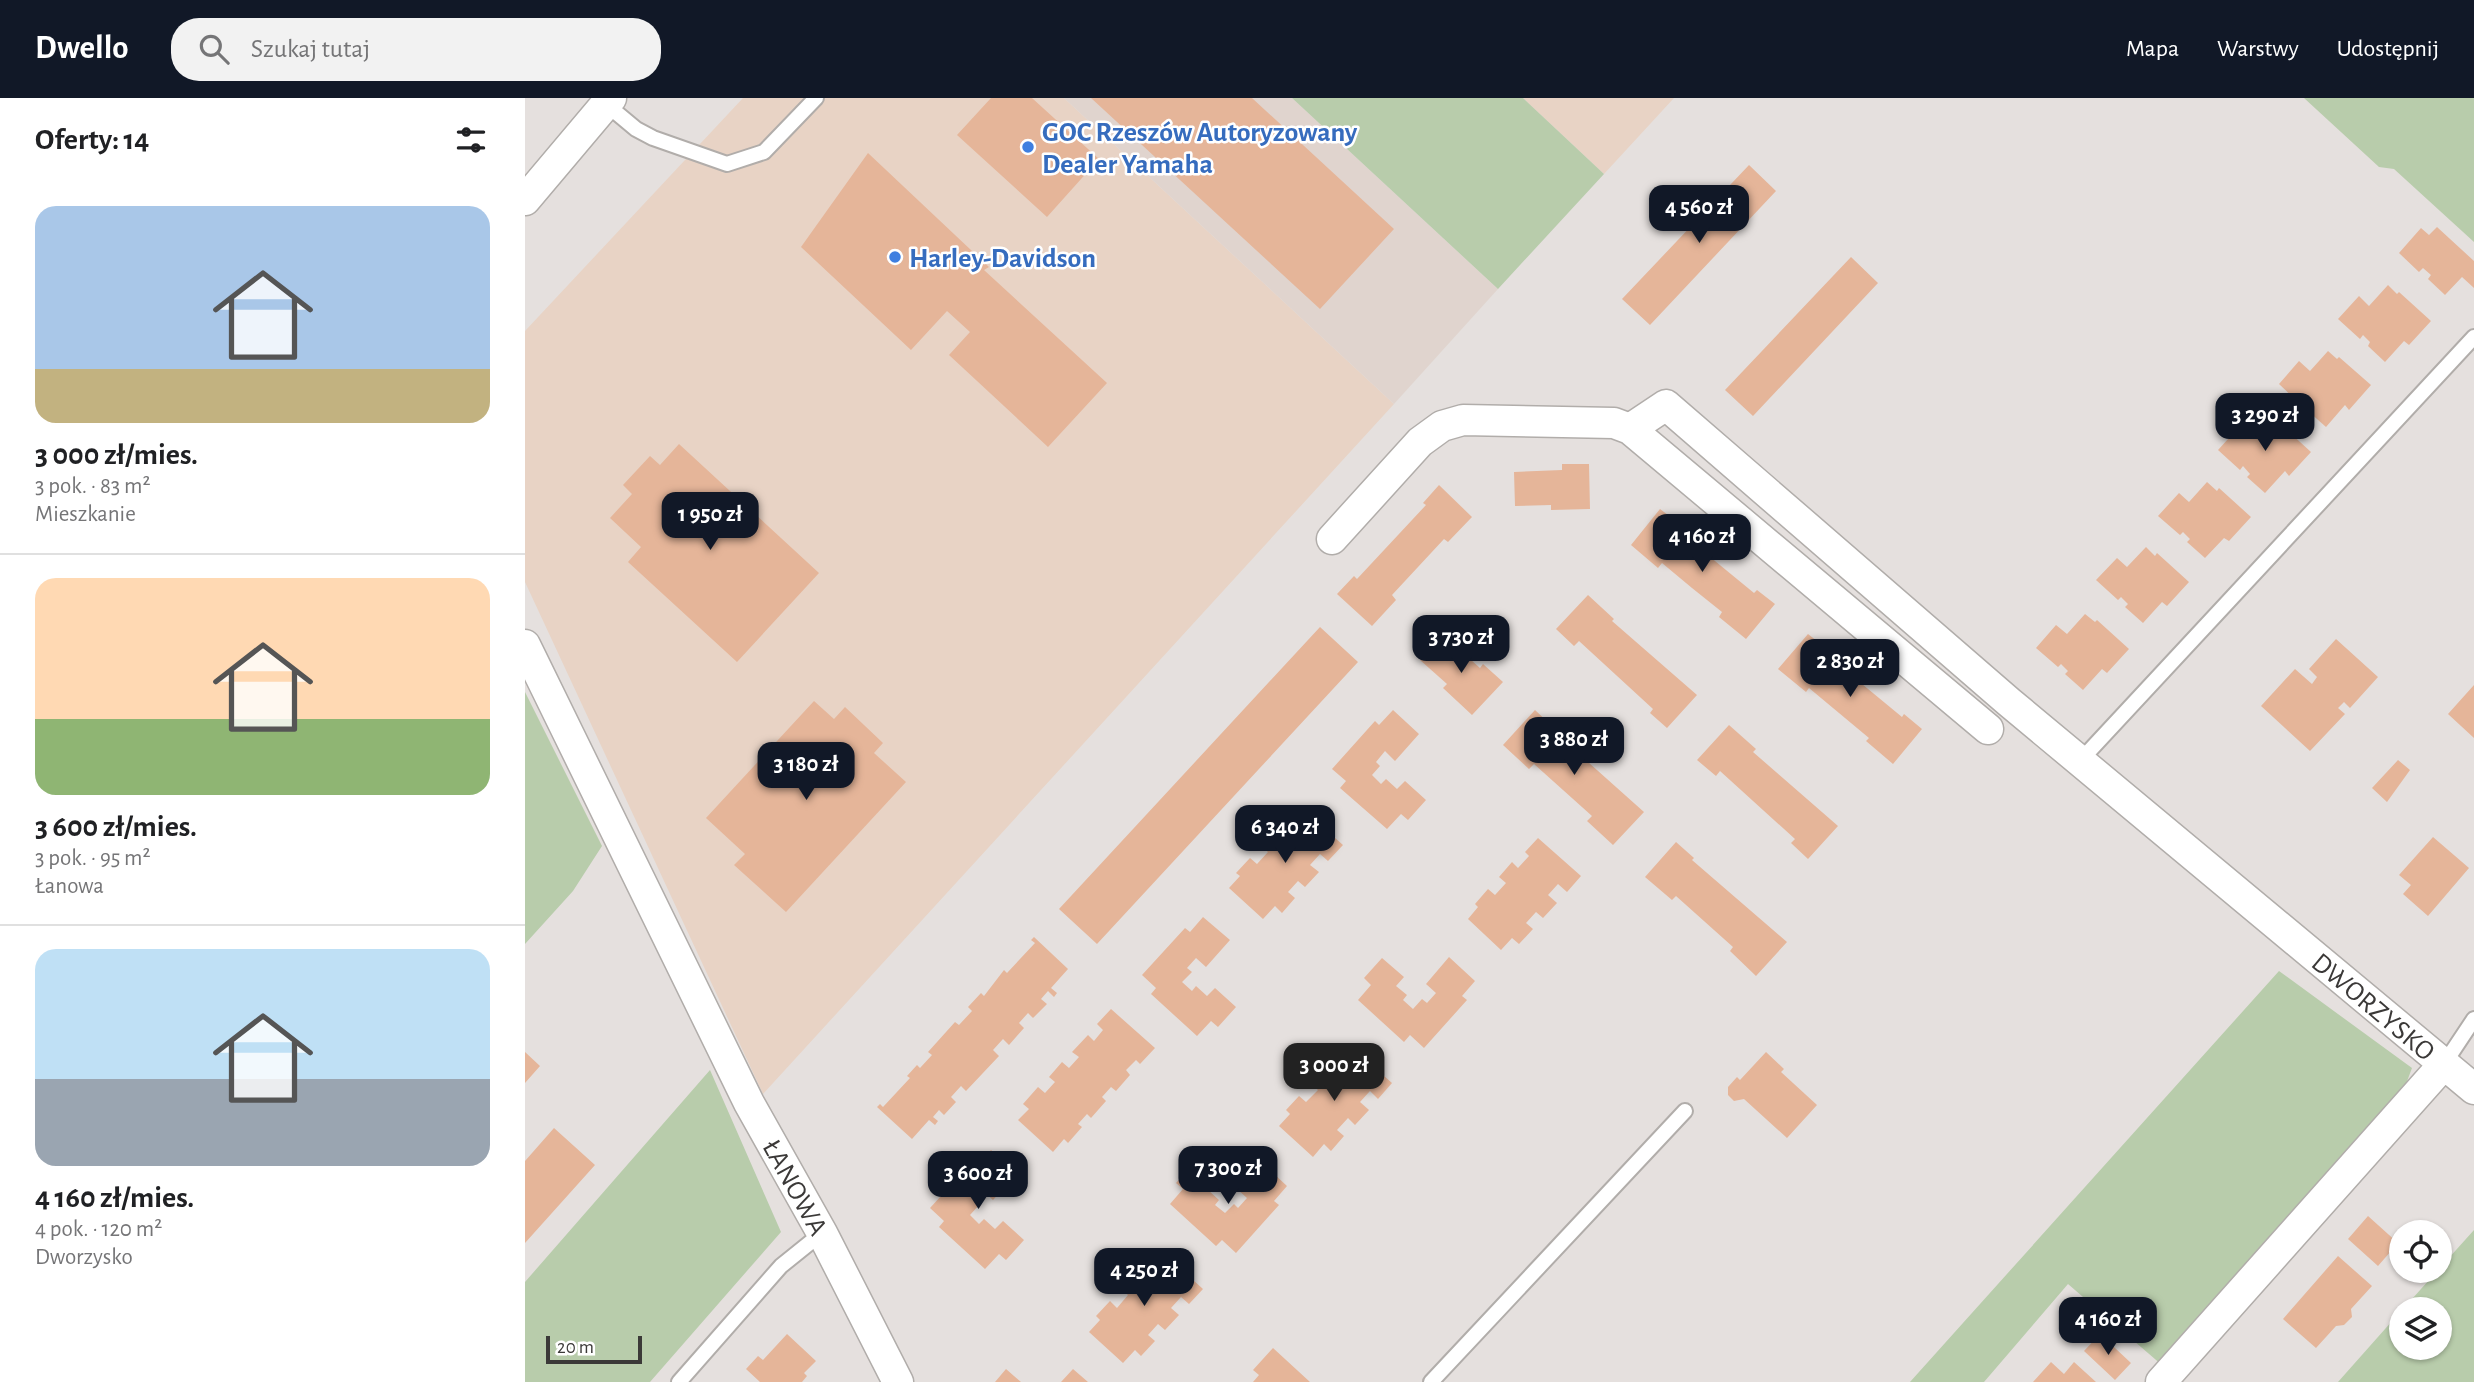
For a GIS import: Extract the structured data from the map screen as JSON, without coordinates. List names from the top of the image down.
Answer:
{
  "streets": {
    "street": ["DWORZYSKO", "ŁANOWA"]
  },
  "places": ["GOC Rzeszów Autoryzowany Dealer Yamaha", "Harley-Davidson"],
  "scale_bar": "20 m",
  "page": {
    "header": "Dwello",
    "search": "Szukaj tutaj",
    "nav": ["Mapa", "Warstwy", "Udostępnij"],
    "heading": "Oferty: 14",
    "list": [
      {
        "name": "3 000 zł/mies.",
        "note": "3 pok. · 83 m² · Mieszkanie"
      },
      {
        "name": "3 600 zł/mies.",
        "note": "3 pok. · 95 m² · Łanowa"
      },
      {
        "name": "4 160 zł/mies.",
        "note": "4 pok. · 120 m² · Dworzysko"
      }
    ],
    "price": [
      "4 560 zł",
      "3 290 zł",
      "1 950 zł",
      "4 160 zł",
      "3 730 zł",
      "2 830 zł",
      "3 880 zł",
      "3 180 zł",
      "6 340 zł",
      "3 000 zł",
      "7 300 zł",
      "3 600 zł",
      "4 250 zł",
      "4 160 zł"
    ],
    "scale": "20 m"
  }
}
